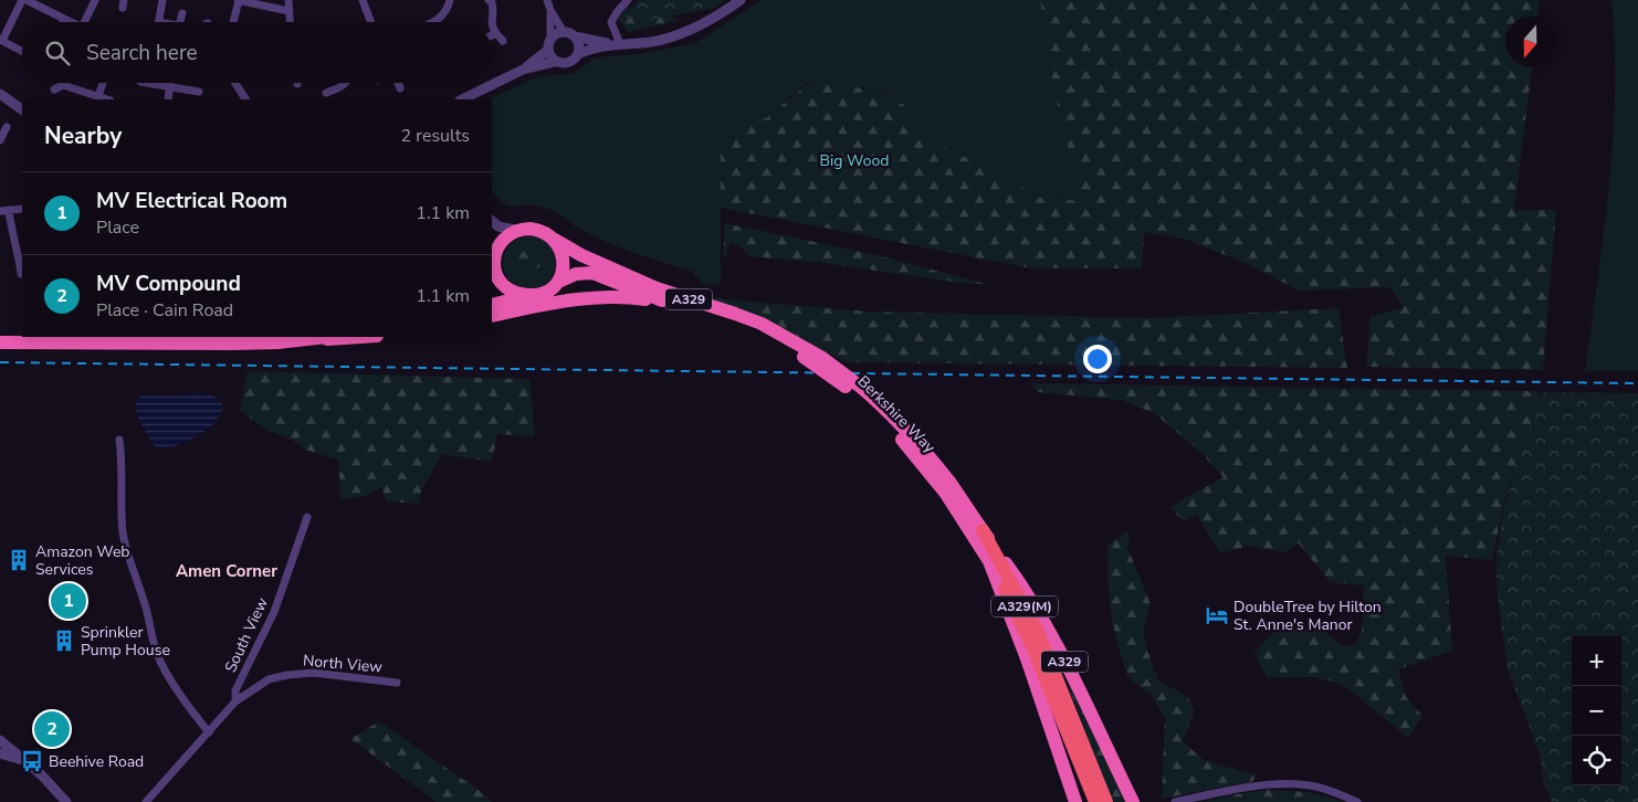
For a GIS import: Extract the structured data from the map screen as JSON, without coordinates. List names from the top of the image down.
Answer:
{
  "streets": {
    "highway": ["A329", "Berkshire Way", "A329(M)"],
    "street": ["South View", "North View"]
  },
  "crossings": [
    ["A329", "Berkshire Way"],
    ["A329", "A329(M)"],
    ["Berkshire Way", "A329(M)"],
    ["South View", "North View"]
  ],
  "districts": ["Amen Corner"],
  "parks": ["Big Wood"],
  "places": {
    "building": ["Amazon Web Services", "Sprinkler Pump House"],
    "hotel": ["DoubleTree by Hilton St. Anne's Manor"],
    "bus stop": ["Beehive Road"]
  },
  "north": "bottom",
  "page": {
    "search": "Search here",
    "heading": ["Nearby", "2 results"],
    "list": [
      {
        "mark": "1",
        "name": "MV Electrical Room",
        "note": "Place",
        "value": "1.1 km"
      },
      {
        "mark": "2",
        "name": "MV Compound",
        "note": "Place · Cain Road",
        "value": "1.1 km"
      }
    ],
    "pins": ["1", "2"],
    "map_buttons": ["+", "−"]
  }
}
